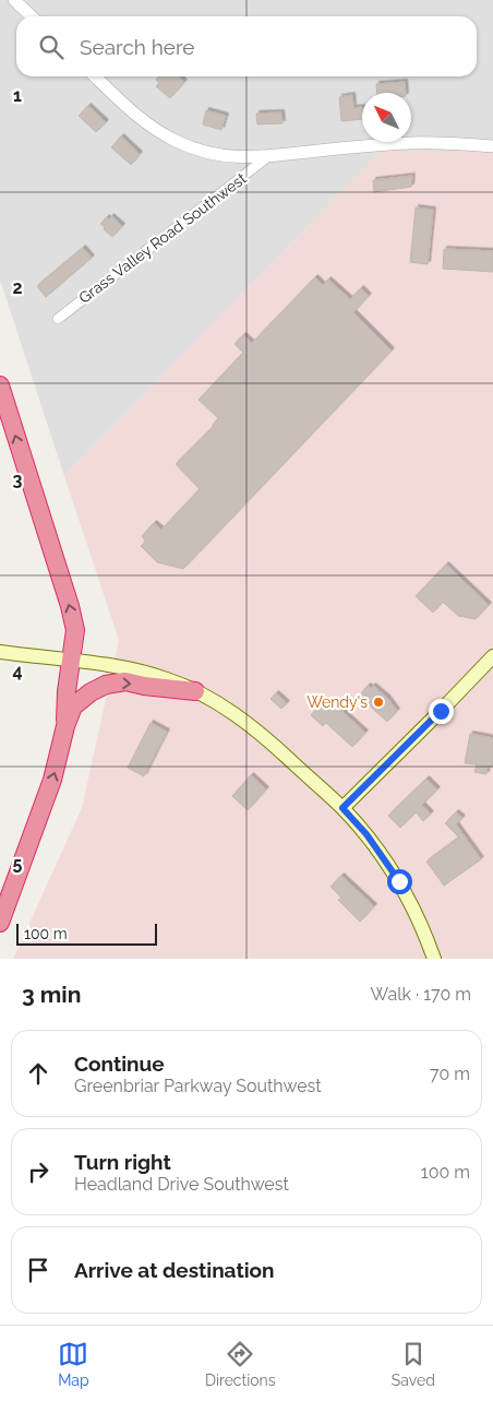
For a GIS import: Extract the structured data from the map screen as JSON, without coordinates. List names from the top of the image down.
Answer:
{
  "streets": {
    "street": ["Grass Valley Road Southwest"]
  },
  "places": ["Wendy's"],
  "scale_bar": "100 m",
  "north": "top left",
  "page": {
    "search": "Search here",
    "scale": "100 m",
    "heading": ["3 min", "Walk · 170 m"],
    "list": [
      ["Continue", "Greenbriar Parkway Southwest", "70 m"],
      ["Turn right", "Headland Drive Southwest", "100 m"],
      "Arrive at destination"
    ],
    "nav": ["Map", "Directions", "Saved"]
  },
  "grid": {
    "rows": [
      "1",
      "2",
      "3",
      "4",
      "5"
    ]
  }
}
